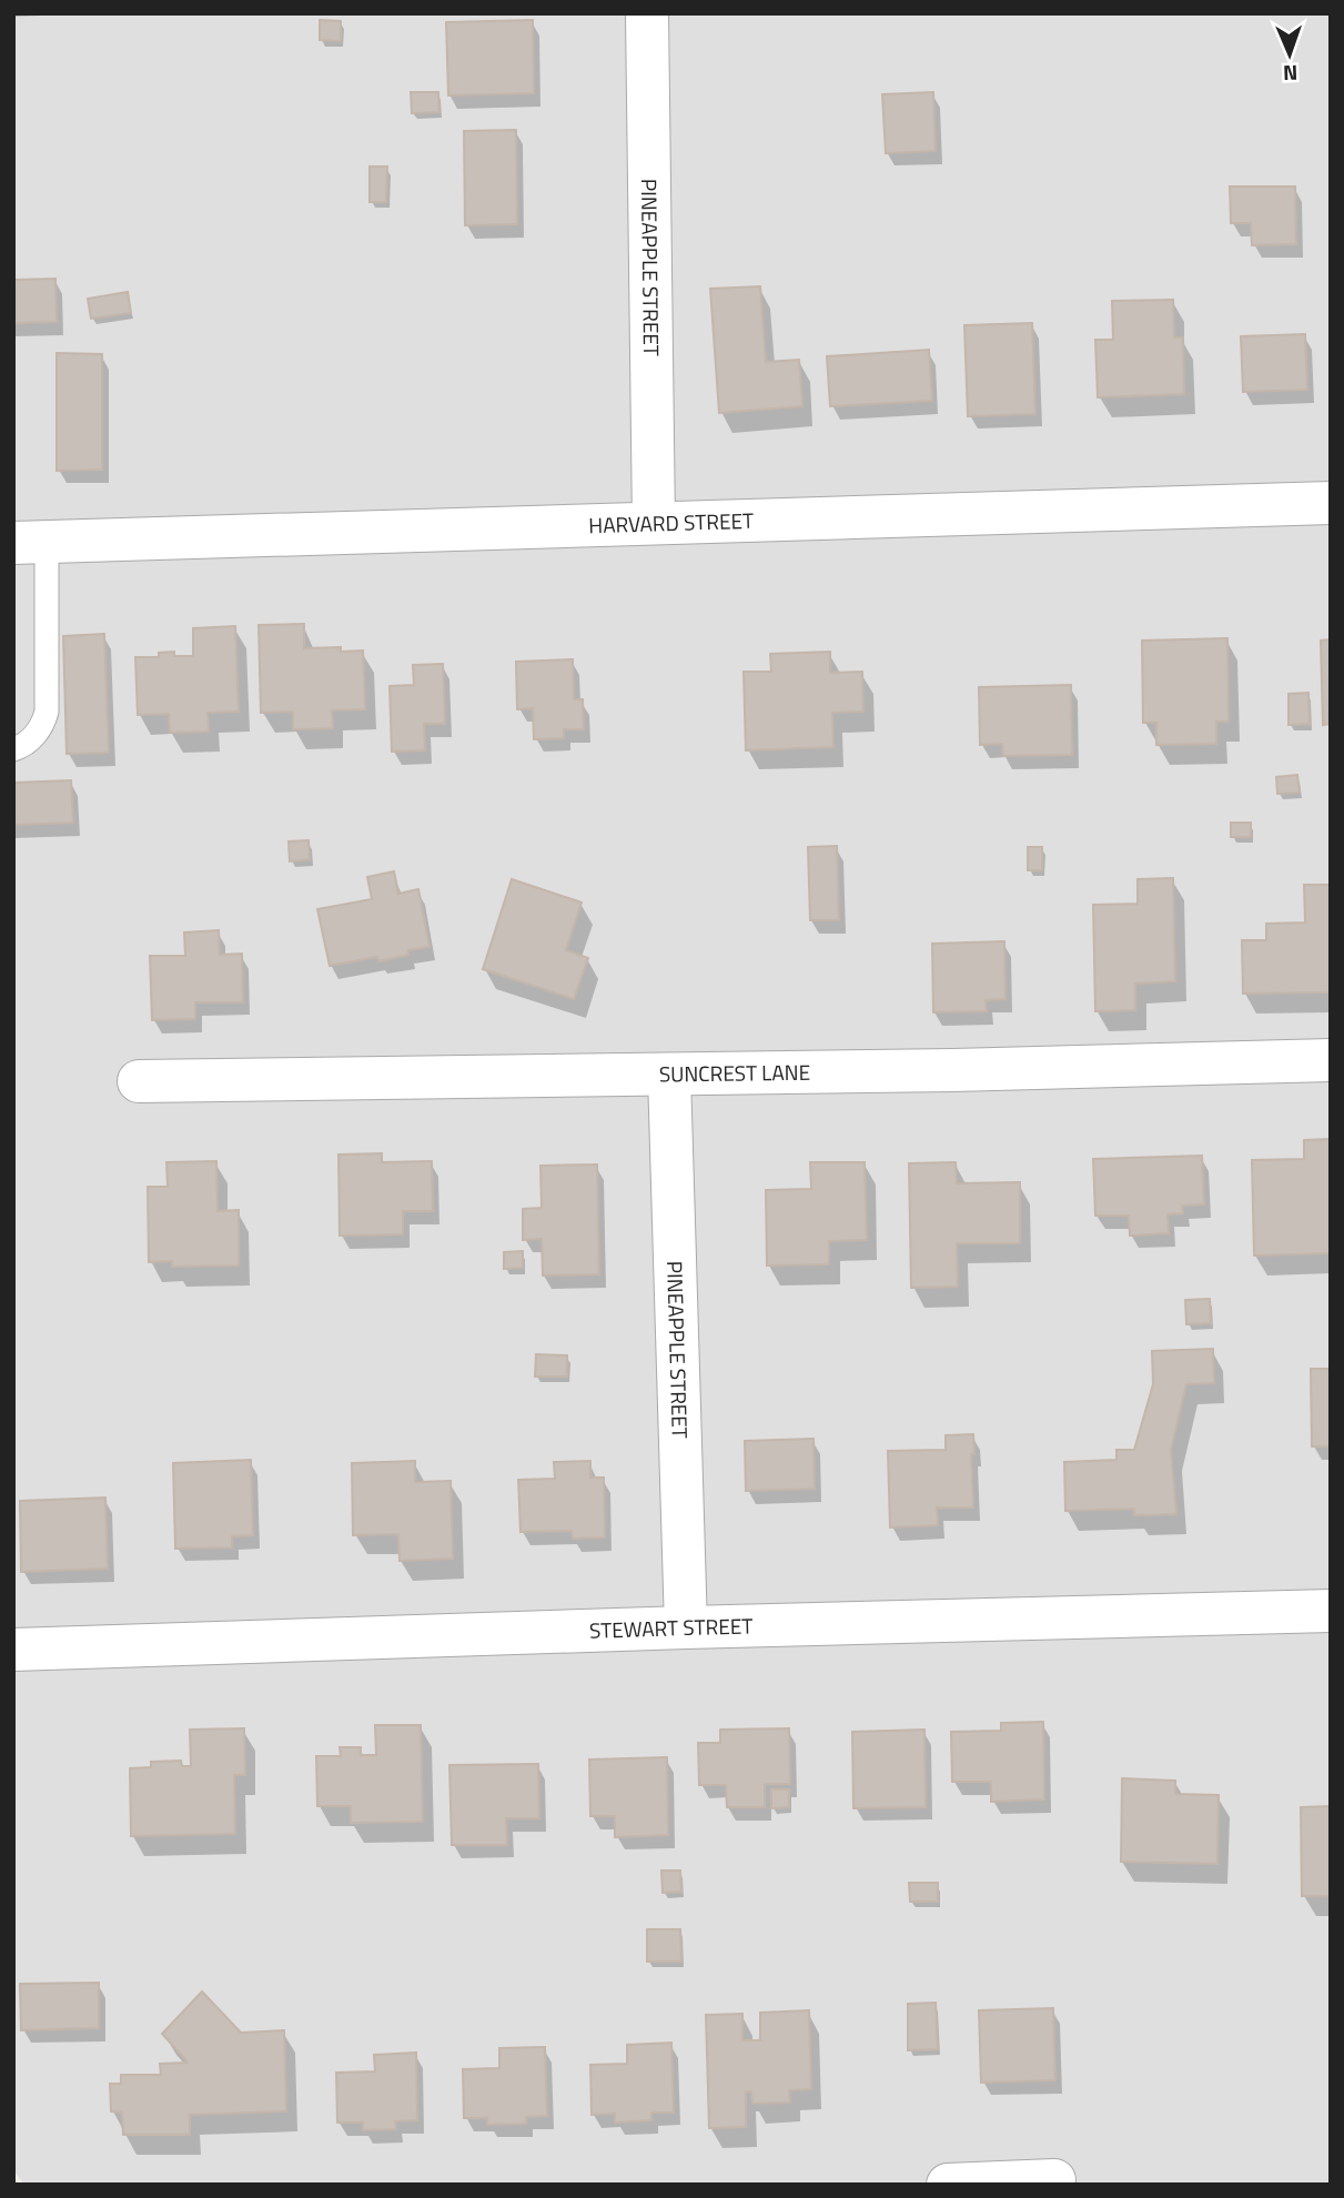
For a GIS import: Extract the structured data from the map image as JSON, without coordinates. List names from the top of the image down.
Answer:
{
  "streets": {
    "street": [
      "PINEAPPLE STREET",
      "HARVARD STREET",
      "SUNCREST LANE",
      "STEWART STREET"
    ]
  },
  "crossings": [
    ["PINEAPPLE STREET", "HARVARD STREET"],
    ["PINEAPPLE STREET", "SUNCREST LANE"],
    ["PINEAPPLE STREET", "STEWART STREET"]
  ],
  "north": "bottom"
}
